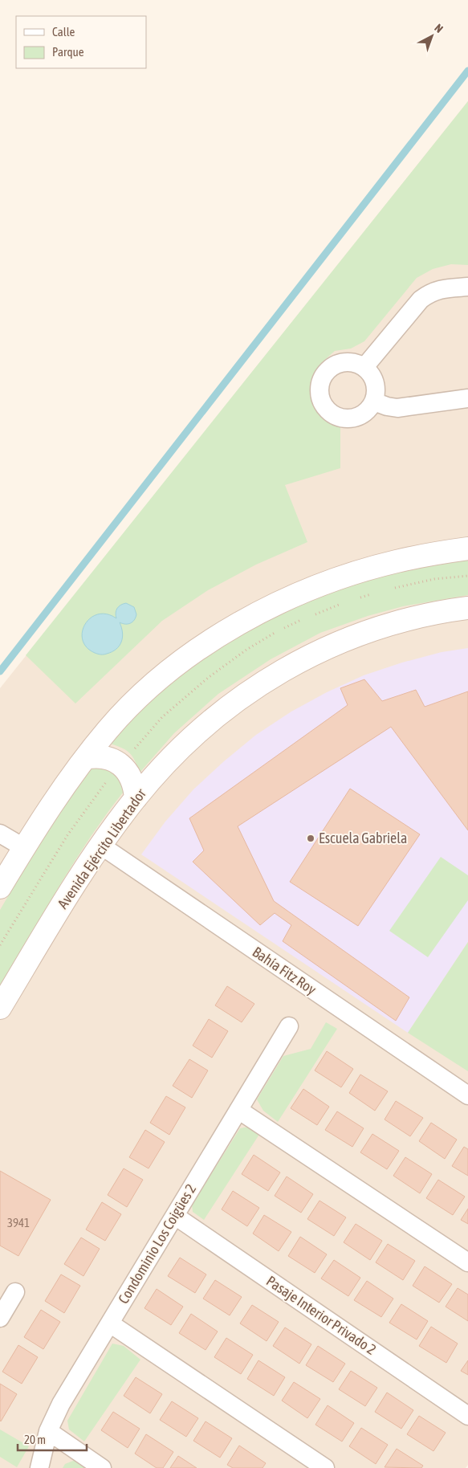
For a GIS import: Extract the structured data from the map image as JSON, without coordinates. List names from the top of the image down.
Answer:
{
  "streets": {
    "main road": ["Avenida Ejército Libertador"],
    "street": ["Bahía Fitz Roy", "Condominio Los Coigües 2", "Pasaje Interior Privado 2"]
  },
  "crossings": [
    ["Avenida Ejército Libertador", "Bahía Fitz Roy"],
    ["Condominio Los Coigües 2", "Pasaje Interior Privado 2"]
  ],
  "places": ["Escuela Gabriela"],
  "house_numbers": ["3941"],
  "legend": ["Calle", "Parque"],
  "scale_bar": "20 m",
  "north": "top right"
}
